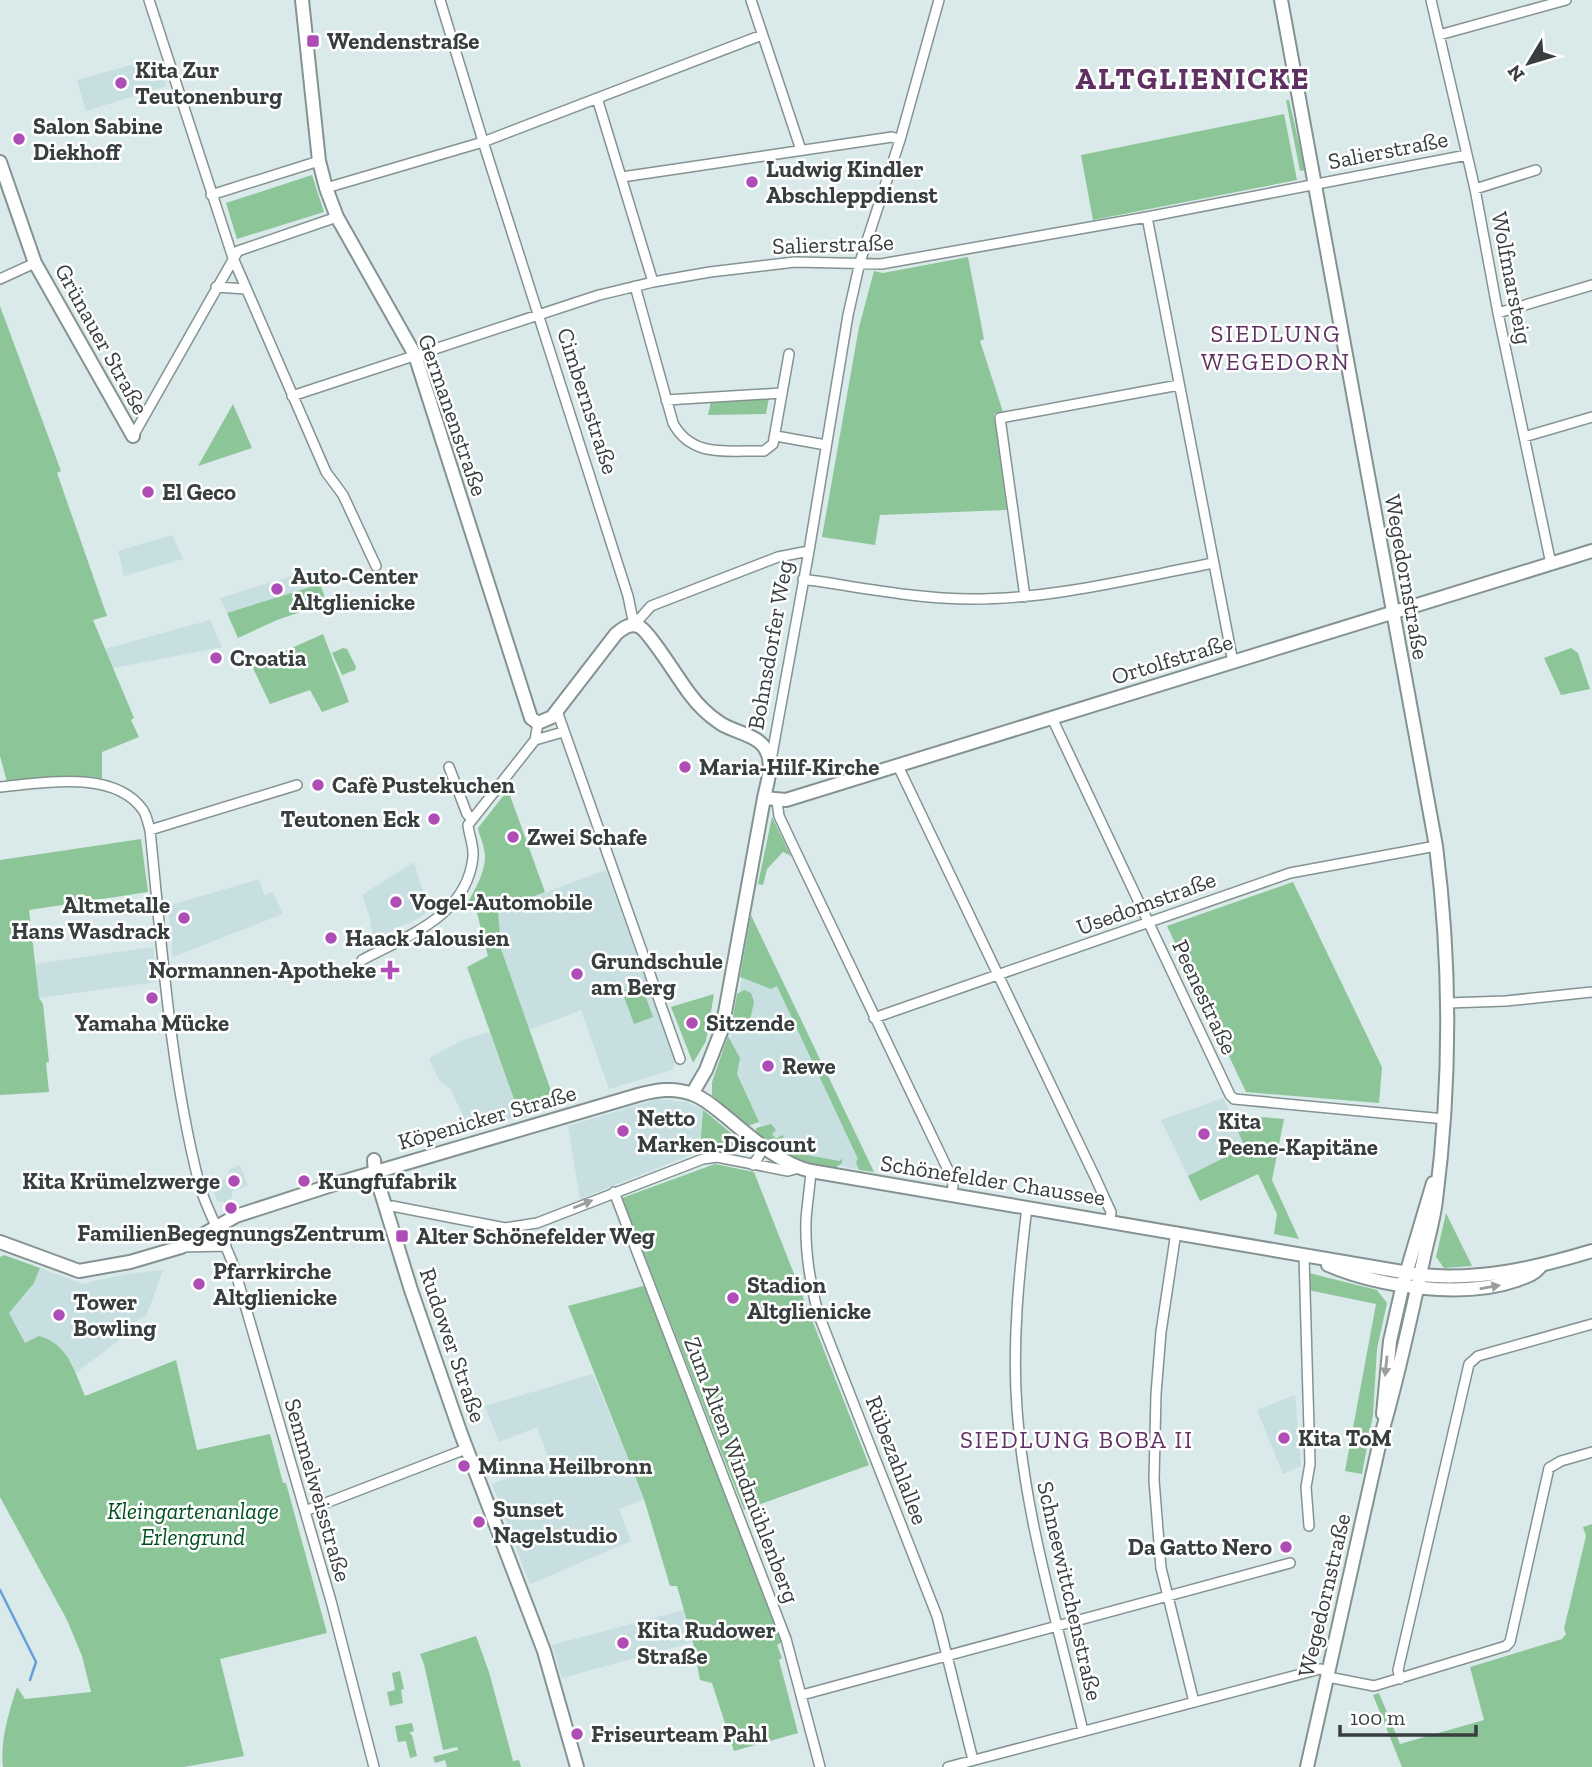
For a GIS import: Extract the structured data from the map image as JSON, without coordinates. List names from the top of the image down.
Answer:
{
  "streets": {
    "street": [
      "Salierstraße",
      "Wolfmarsteig",
      "Grünauer Straße",
      "Cimbernstraße",
      "Germanenstraße",
      "Wegedornstraße",
      "Bohnsdorfer Weg",
      "Ortolfstraße",
      "Usedomstraße",
      "Peenestraße",
      "Köpenicker Straße",
      "Schönefelder Chaussee",
      "Rudower Straße",
      "Rübezahlallee",
      "Zum Alten Windmühlenberg",
      "Semmelweisstraße",
      "Schneewittchenstraße"
    ]
  },
  "crossings": [
    ["Salierstraße", "Wolfmarsteig"],
    ["Salierstraße", "Cimbernstraße"],
    ["Salierstraße", "Germanenstraße"],
    ["Salierstraße", "Wegedornstraße"],
    ["Salierstraße", "Bohnsdorfer Weg"],
    ["Wolfmarsteig", "Ortolfstraße"],
    ["Wegedornstraße", "Ortolfstraße"],
    ["Wegedornstraße", "Usedomstraße"],
    ["Wegedornstraße", "Peenestraße"],
    ["Wegedornstraße", "Schönefelder Chaussee"],
    ["Bohnsdorfer Weg", "Ortolfstraße"],
    ["Bohnsdorfer Weg", "Köpenicker Straße"],
    ["Bohnsdorfer Weg", "Schönefelder Chaussee"],
    ["Ortolfstraße", "Peenestraße"],
    ["Usedomstraße", "Peenestraße"],
    ["Köpenicker Straße", "Schönefelder Chaussee"],
    ["Köpenicker Straße", "Rudower Straße"],
    ["Köpenicker Straße", "Semmelweisstraße"],
    ["Schönefelder Chaussee", "Rübezahlallee"],
    ["Schönefelder Chaussee", "Schneewittchenstraße"]
  ],
  "districts": ["ALTGLIENICKE", "SIEDLUNG WEGEDORN", "SIEDLUNG BOBA II"],
  "parks": ["Kleingartenanlage Erlengrund"],
  "places": {
    "transit": ["Wendenstraße", "Alter Schönefelder Weg"],
    "other": [
      "Kita Zur Teutonenburg",
      "Salon Sabine Diekhoff",
      "Ludwig Kindler Abschleppdienst",
      "El Geco",
      "Auto-Center Altglienicke",
      "Croatia",
      "Maria-Hilf-Kirche",
      "Cafè Pustekuchen",
      "Teutonen Eck",
      "Zwei Schafe",
      "Vogel-Automobile",
      "Altmetalle Hans Wasdrack",
      "Haack Jalousien",
      "Grundschule am Berg",
      "Yamaha Mücke",
      "Sitzende",
      "Rewe",
      "Netto Marken-Discount",
      "Kita Peene-Kapitäne",
      "Kita Krümelzwerge",
      "Kungfufabrik",
      "FamilienBegegnungsZentrum",
      "Pfarrkirche Altglienicke",
      "Stadion Altglienicke",
      "Tower Bowling",
      "Kita ToM",
      "Minna Heilbronn",
      "Sunset Nagelstudio",
      "Da Gatto Nero",
      "Kita Rudower Straße",
      "Friseurteam Pahl"
    ],
    "health": ["Normannen-Apotheke"]
  },
  "scale_bar": "100 m",
  "north": "bottom left"
}
